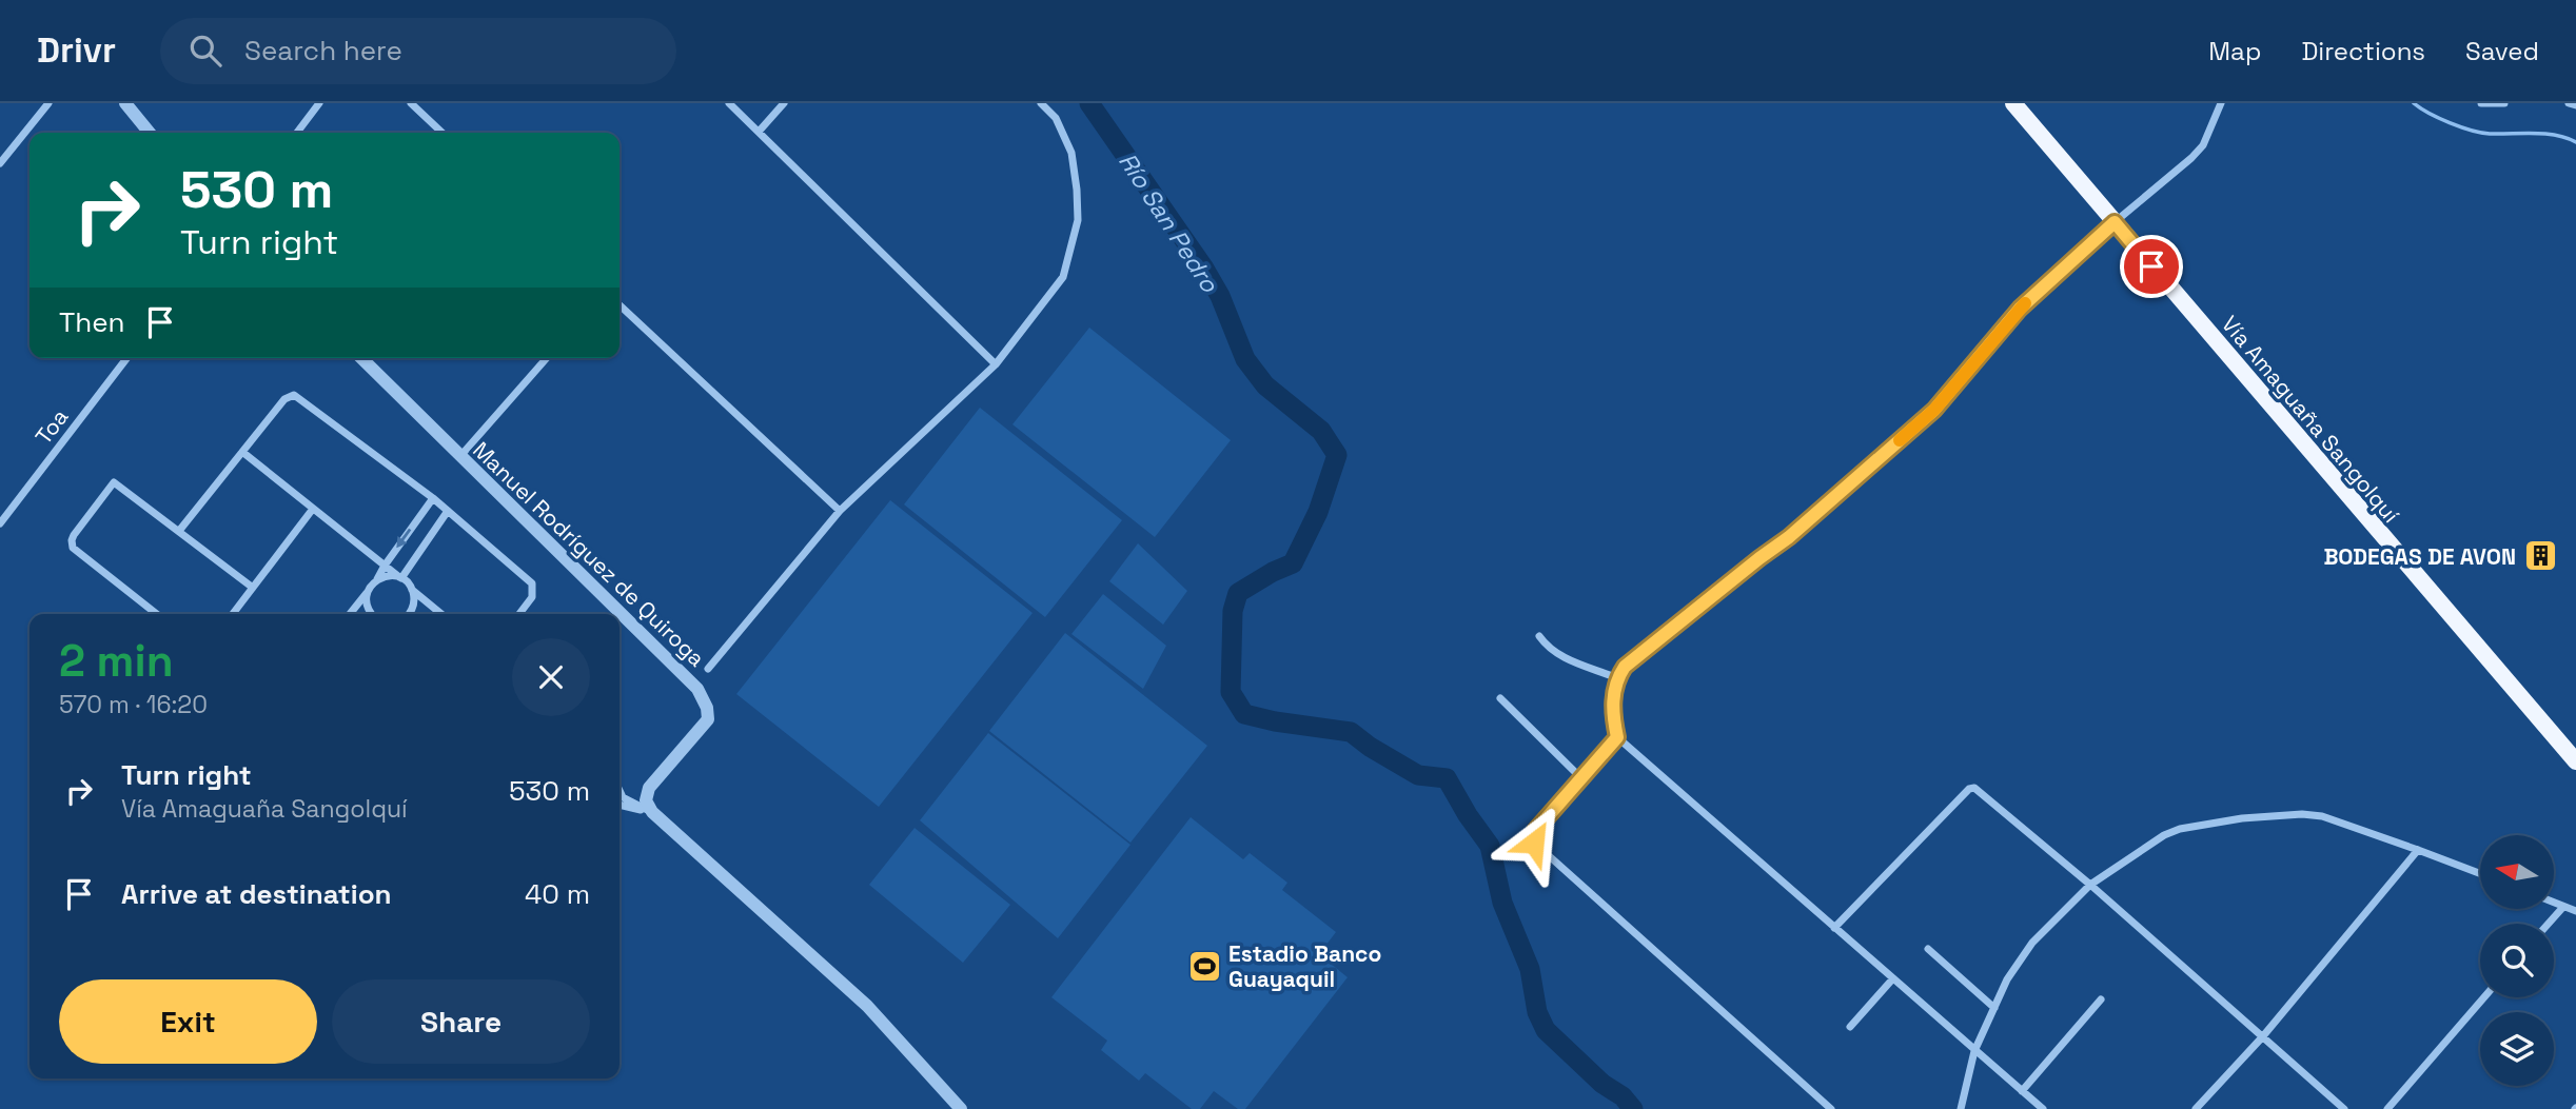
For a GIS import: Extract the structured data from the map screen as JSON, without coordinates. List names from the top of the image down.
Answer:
{
  "streets": {
    "highway": ["Vía Amaguaña Sangolquí"],
    "street": ["Toa", "Manuel Rodríguez de Quiroga"]
  },
  "water": ["Río San Pedro"],
  "places": {
    "building": ["BODEGAS DE AVON"],
    "sports": ["Estadio Banco Guayaquil"]
  },
  "north": "left",
  "page": {
    "header": "Drivr",
    "search": "Search here",
    "nav": ["Map", "Directions", "Saved"],
    "turn": ["530 m", "Turn right"],
    "then": "Then",
    "heading": ["2 min", "570 m · 16:20"],
    "list": [
      {
        "name": "Turn right",
        "note": "Vía Amaguaña Sangolquí",
        "value": "530 m"
      },
      {
        "name": "Arrive at destination",
        "value": "40 m"
      }
    ],
    "buttons": ["Exit", "Share"]
  }
}
